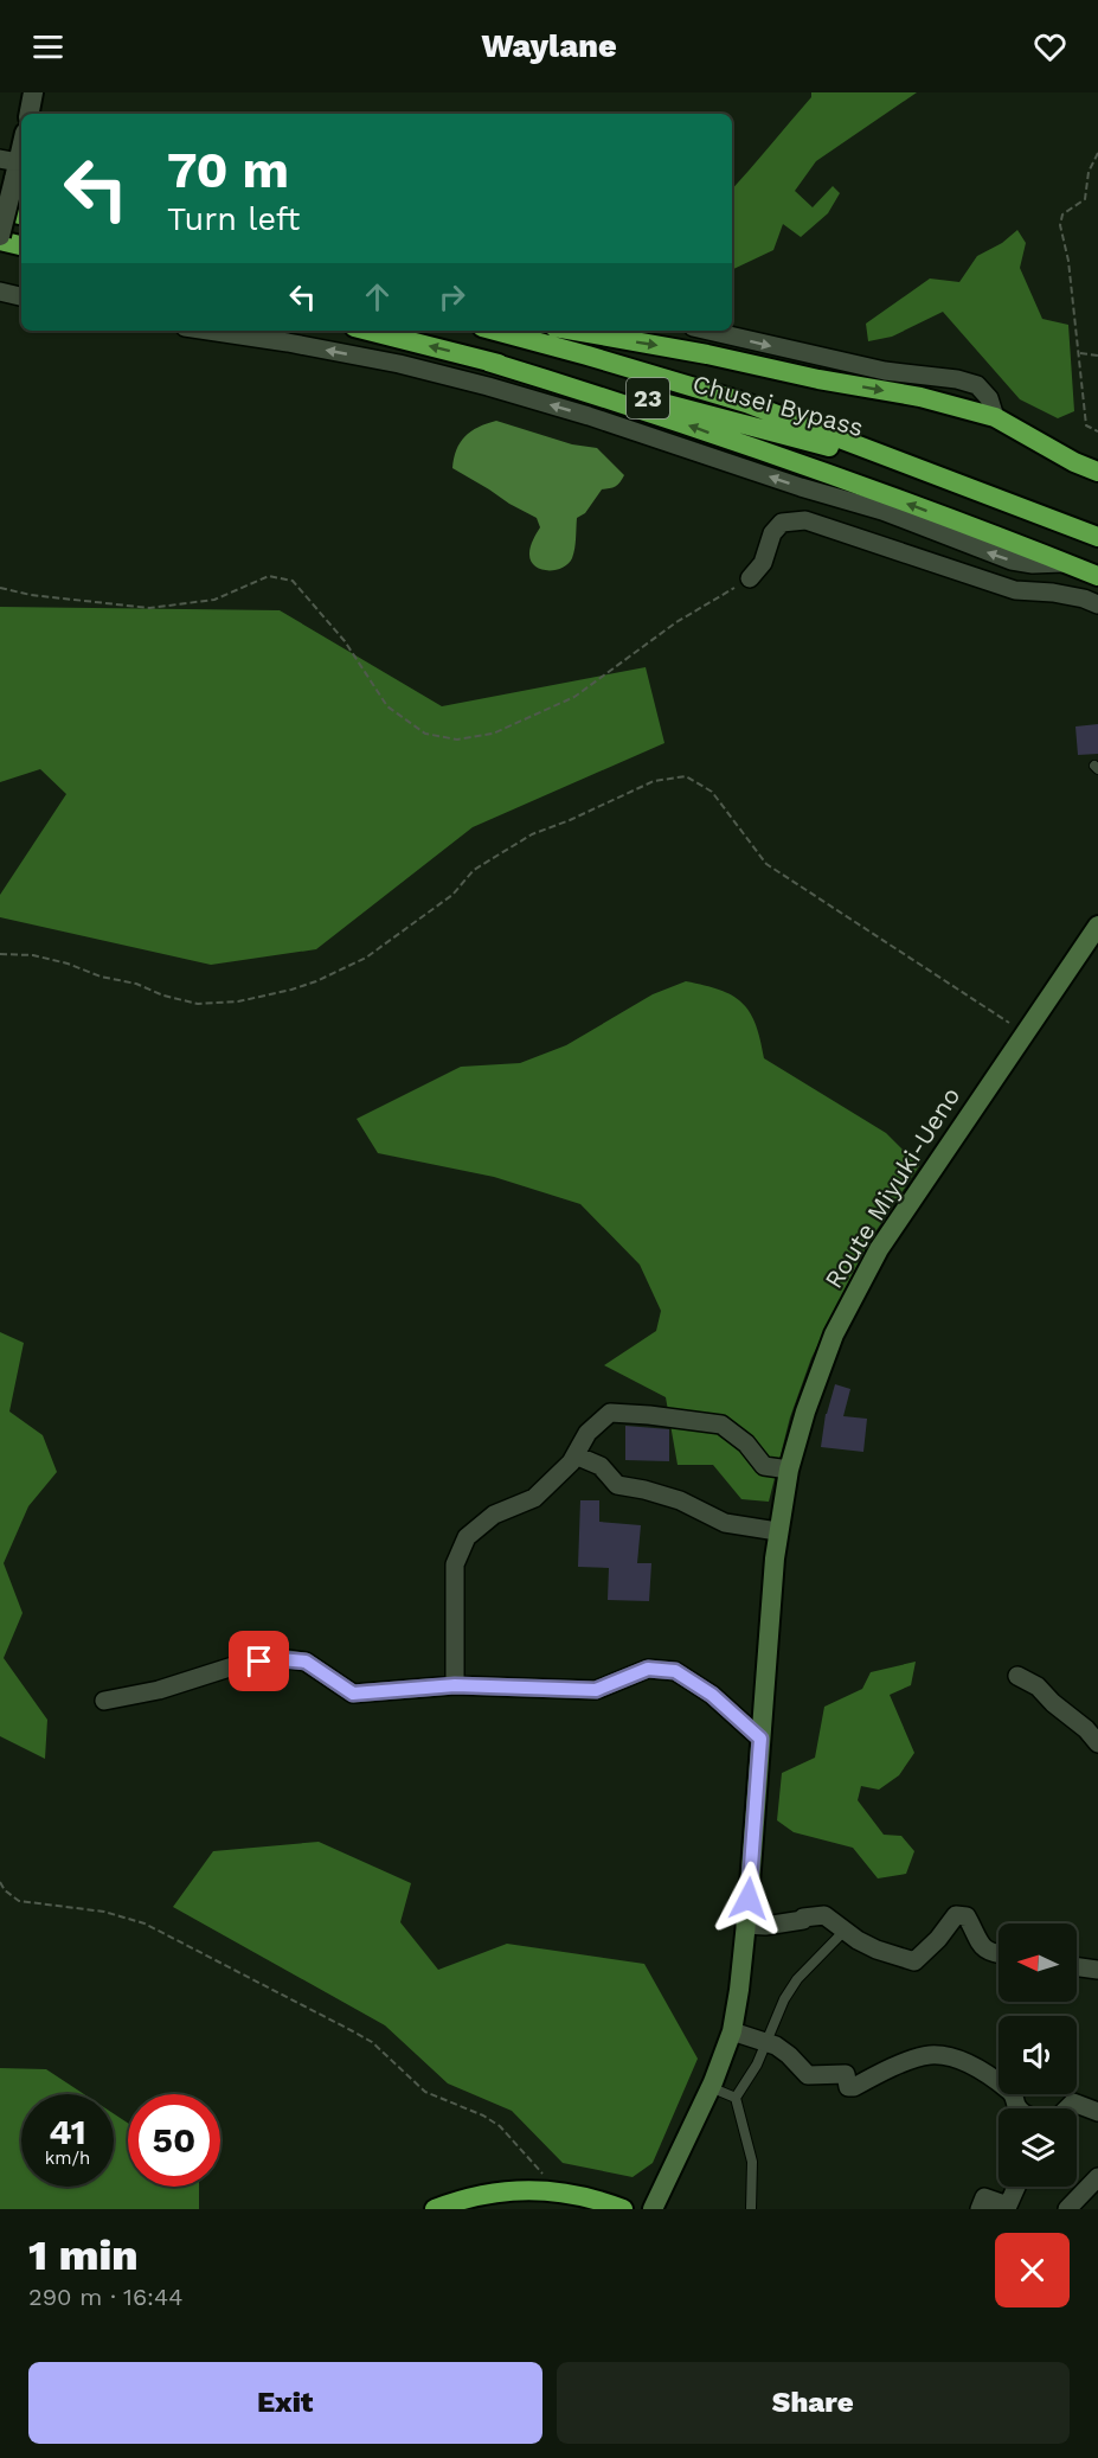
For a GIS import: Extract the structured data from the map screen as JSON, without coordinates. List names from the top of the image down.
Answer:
{
  "streets": {
    "highway": ["23", "Chusei Bypass"],
    "main road": ["Route Miyuki-Ueno"]
  },
  "north": "left",
  "page": {
    "header": "Waylane",
    "turn": ["70 m", "Turn left"],
    "speed": "41 km/h",
    "limit": "50",
    "heading": ["1 min", "290 m · 16:44"],
    "buttons": ["Exit", "Share"]
  }
}
